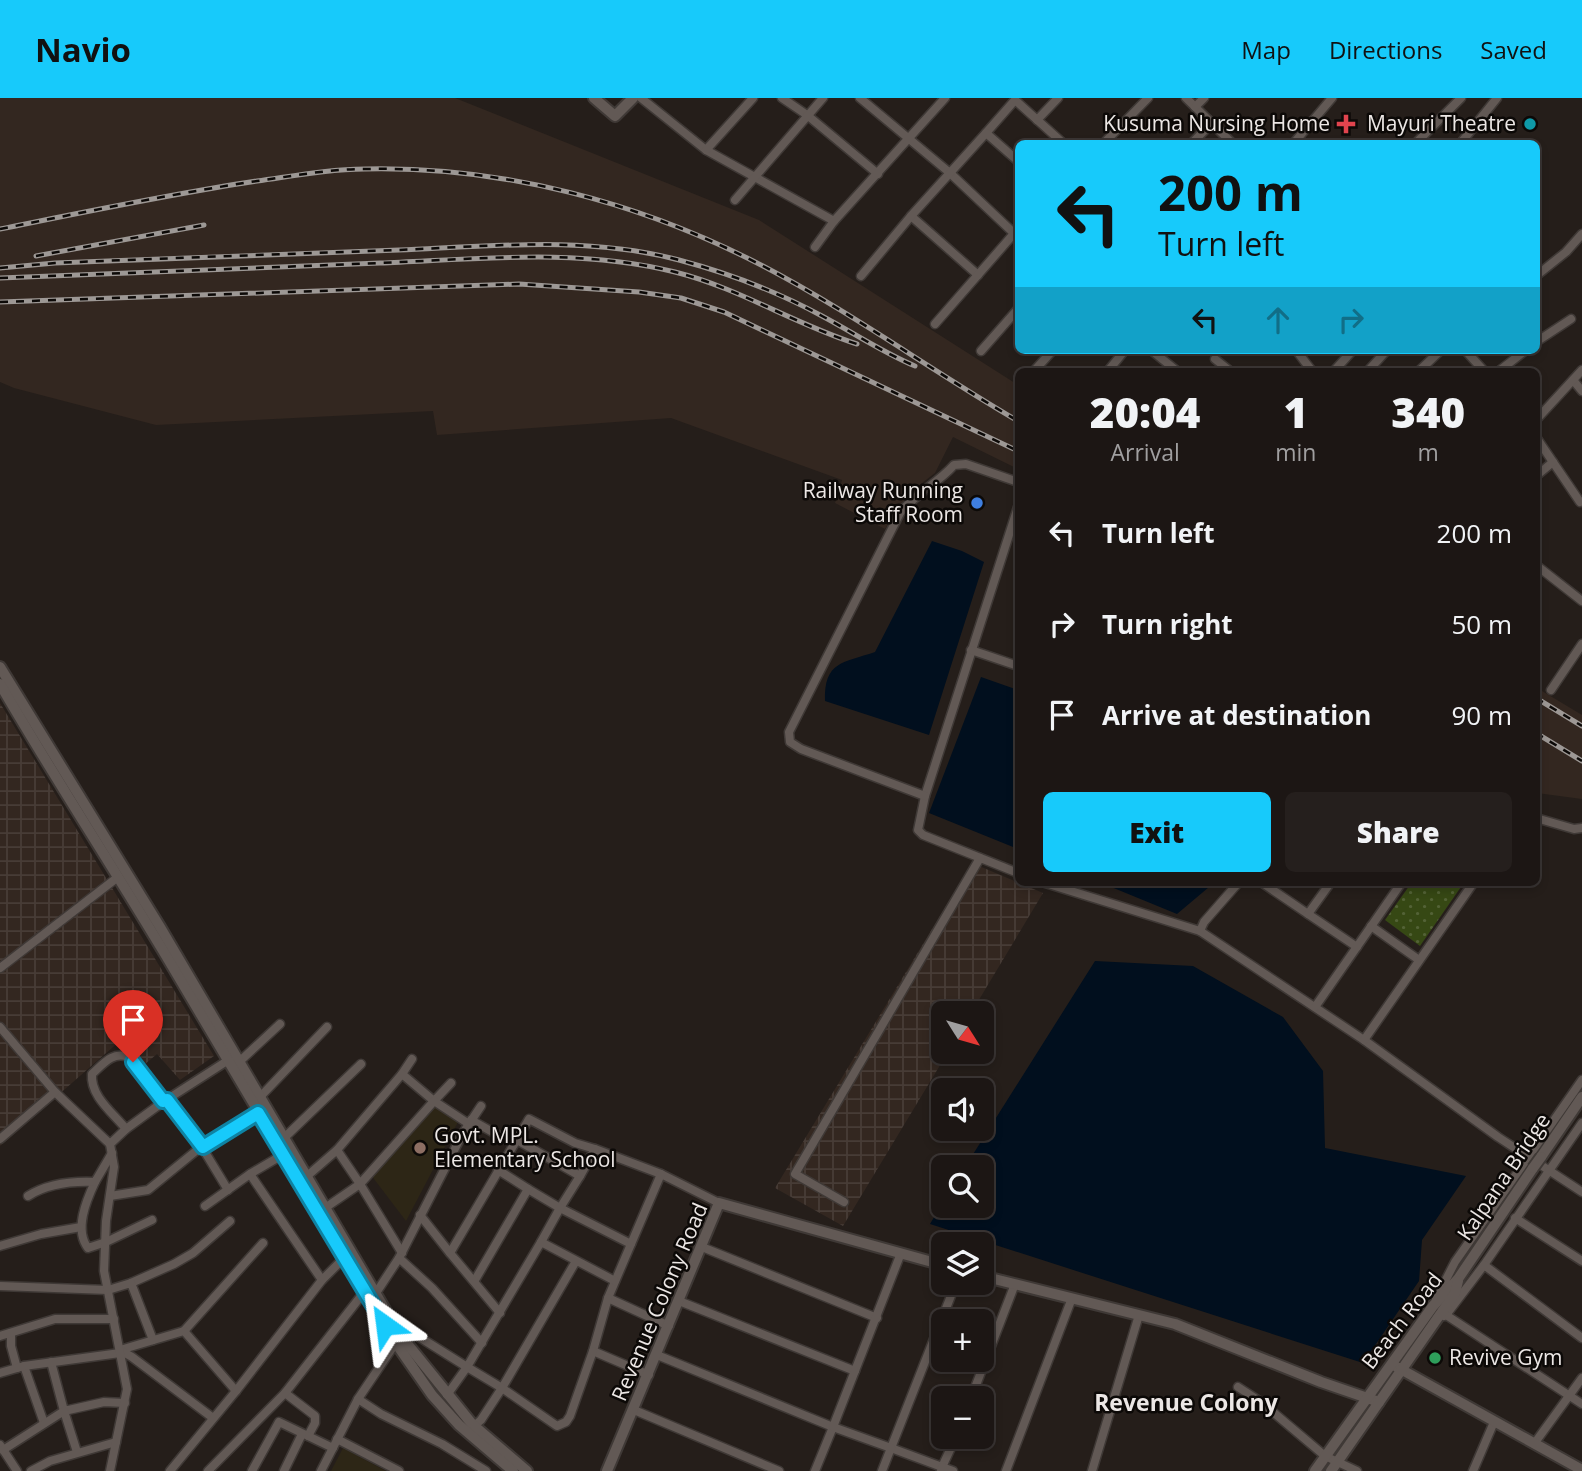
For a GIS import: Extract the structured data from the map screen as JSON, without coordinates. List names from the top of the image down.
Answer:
{
  "streets": {
    "street": ["Kalpana Bridge", "Revenue Colony Road", "Beach Road"]
  },
  "crossings": [
    ["Kalpana Bridge", "Beach Road"]
  ],
  "districts": ["Revenue Colony"],
  "places": {
    "health": ["Kusuma Nursing Home"],
    "other": [
      "Mayuri Theatre",
      "Railway Running Staff Room",
      "Govt. MPL. Elementary School",
      "Revive Gym"
    ]
  },
  "north": "bottom right",
  "page": {
    "header": "Navio",
    "nav": ["Map", "Directions", "Saved"],
    "turn": ["200 m", "Turn left"],
    "eta": [
      "20:04",
      "Arrival",
      "1",
      "min",
      "340",
      "m"
    ],
    "list": [
      {
        "name": "Turn left",
        "value": "200 m"
      },
      {
        "name": "Turn right",
        "value": "50 m"
      },
      {
        "name": "Arrive at destination",
        "value": "90 m"
      }
    ],
    "buttons": ["Exit", "Share"],
    "map_buttons": ["+", "−"]
  }
}
